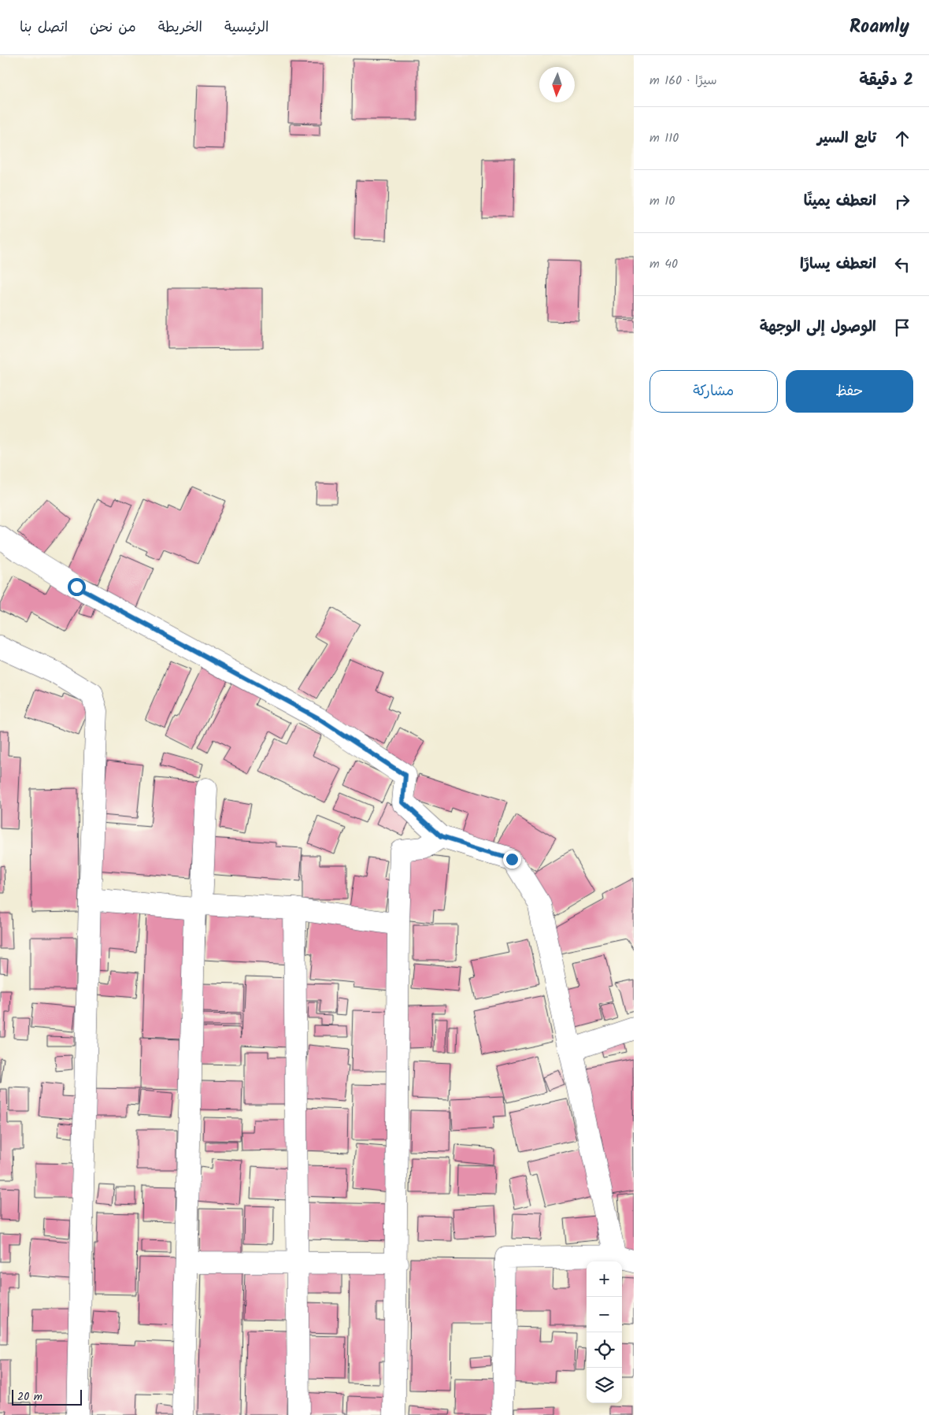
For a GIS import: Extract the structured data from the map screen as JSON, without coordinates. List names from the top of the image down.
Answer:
{
  "scale_bar": "20 m",
  "north": "bottom",
  "page": {
    "header": "Roamly",
    "nav": [
      "الرئيسية",
      "الخريطة",
      "من نحن",
      "اتصل بنا"
    ],
    "heading": ["2 دقيقة", "سيرًا · 160 m"],
    "list": [
      ["تابع السير", "110 m"],
      ["انعطف يمينًا", "10 m"],
      ["انعطف يسارًا", "40 m"],
      "الوصول إلى الوجهة"
    ],
    "buttons": ["حفظ", "مشاركة"],
    "map_buttons": ["+", "−"],
    "scale": "20 m"
  }
}
